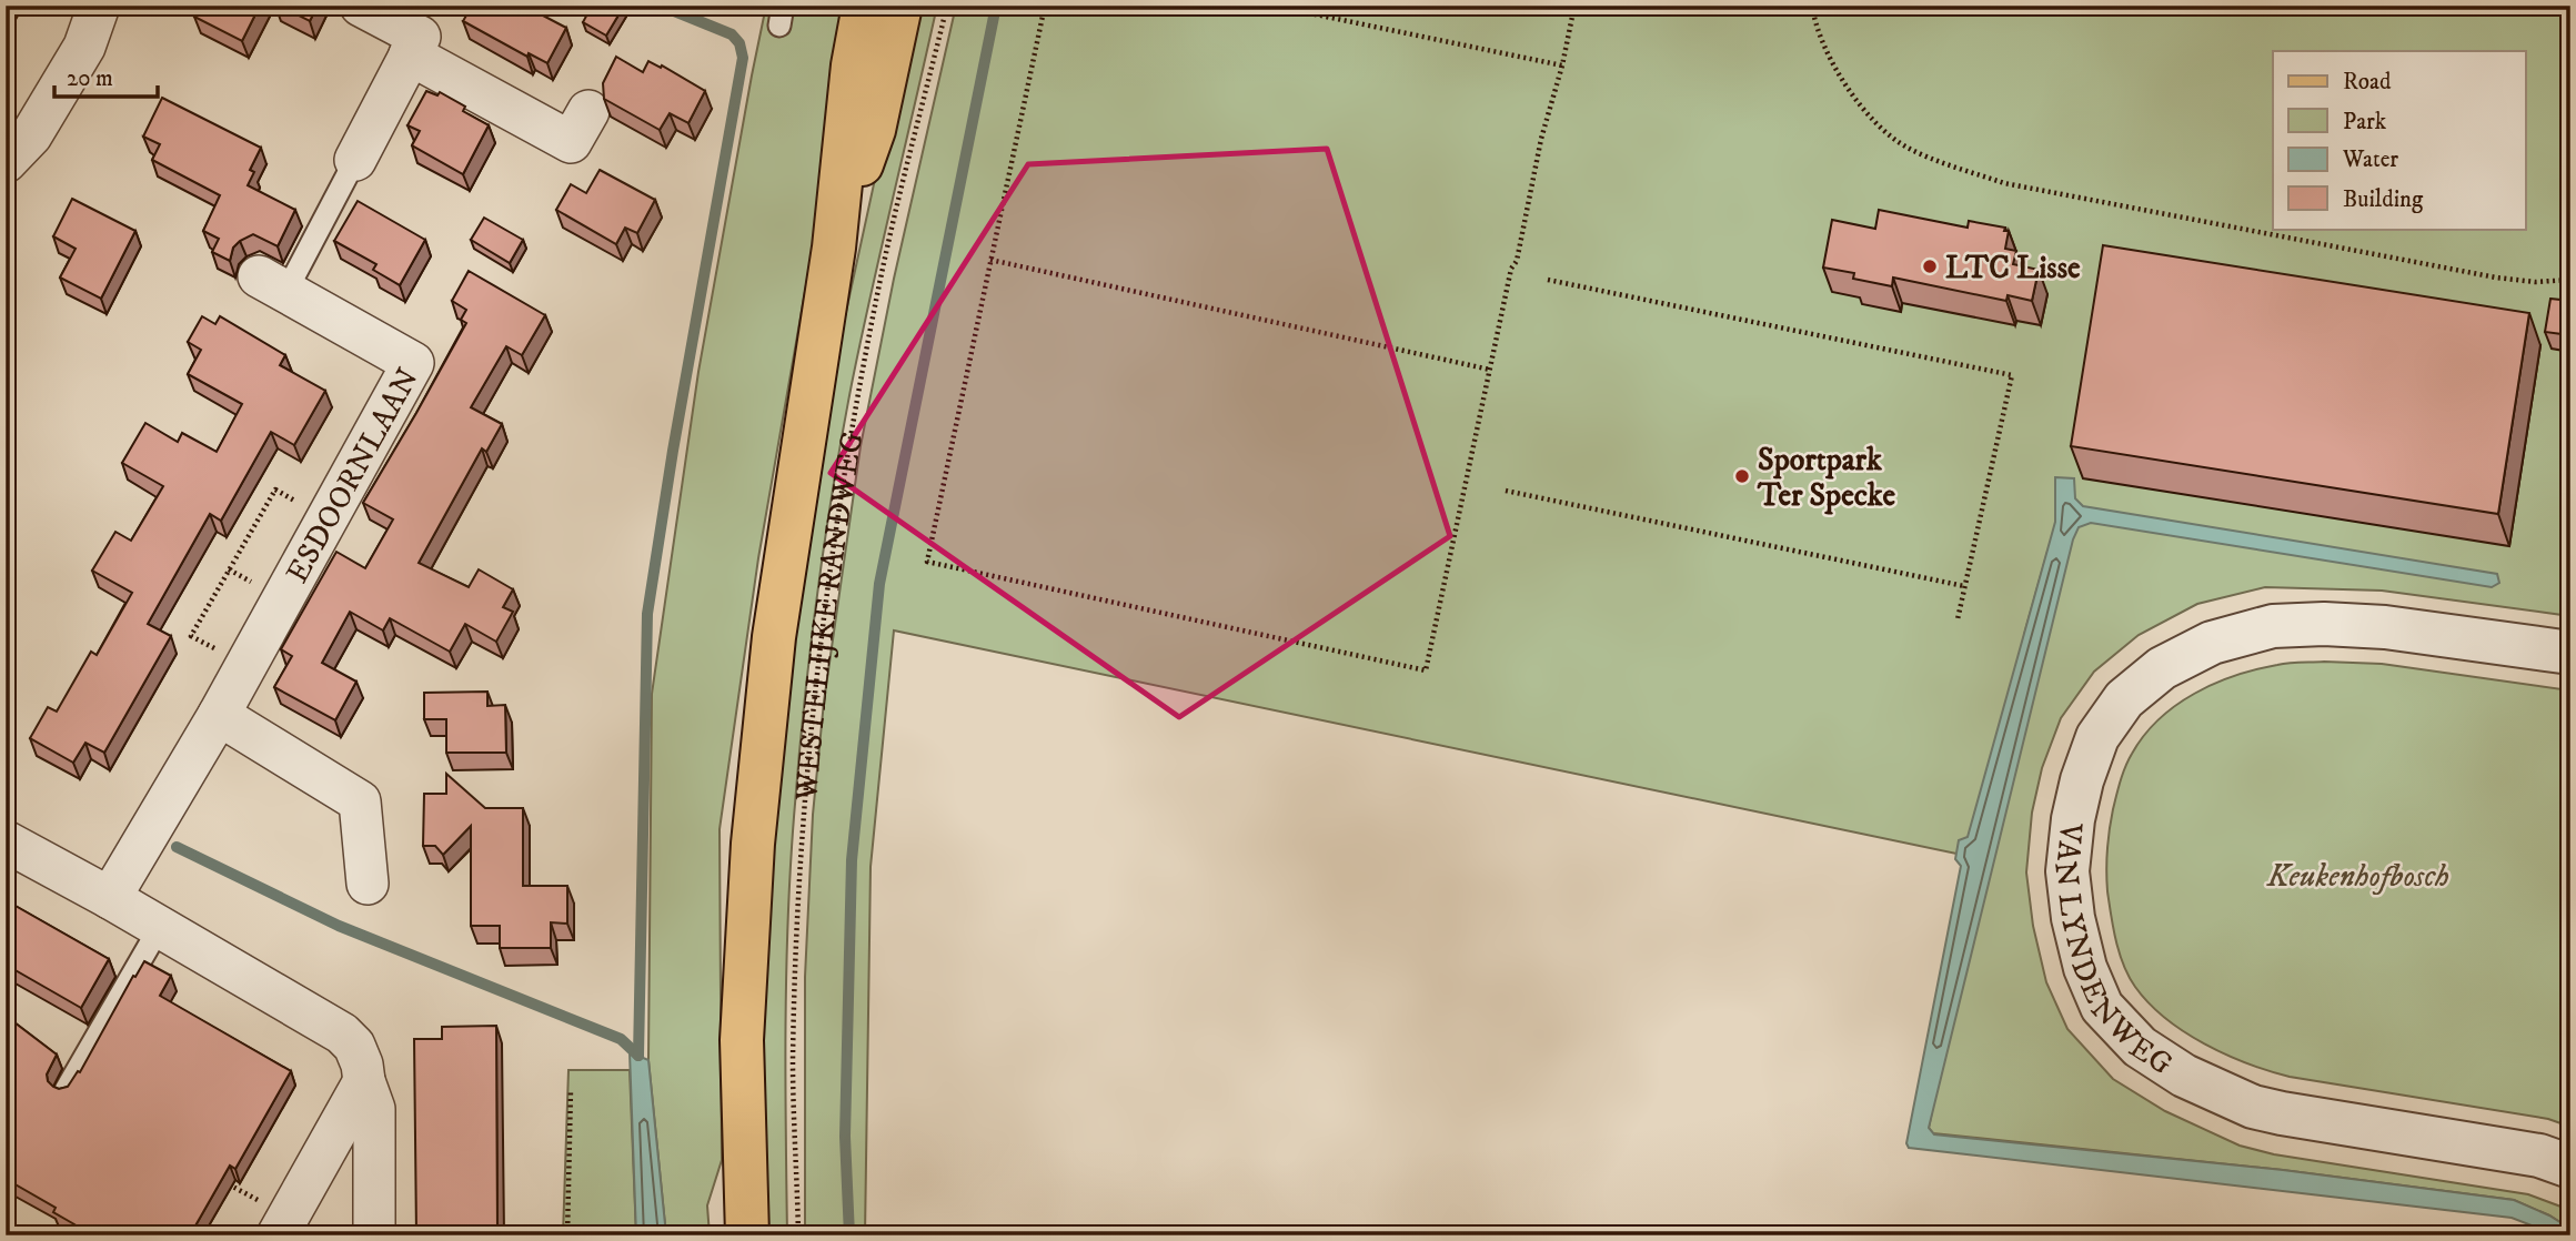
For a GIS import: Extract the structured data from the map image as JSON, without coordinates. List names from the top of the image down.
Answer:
{
  "streets": {
    "main road": ["WESTELIJKE RANDWEG"],
    "street": ["ESDOORNLAAN", "VAN LYNDENWEG"]
  },
  "parks": ["Keukenhofbosch"],
  "places": ["LTC Lisse", "Sportpark Ter Specke"],
  "legend": [
    "Road",
    "Park",
    "Water",
    "Building"
  ],
  "scale_bar": "20 m"
}
